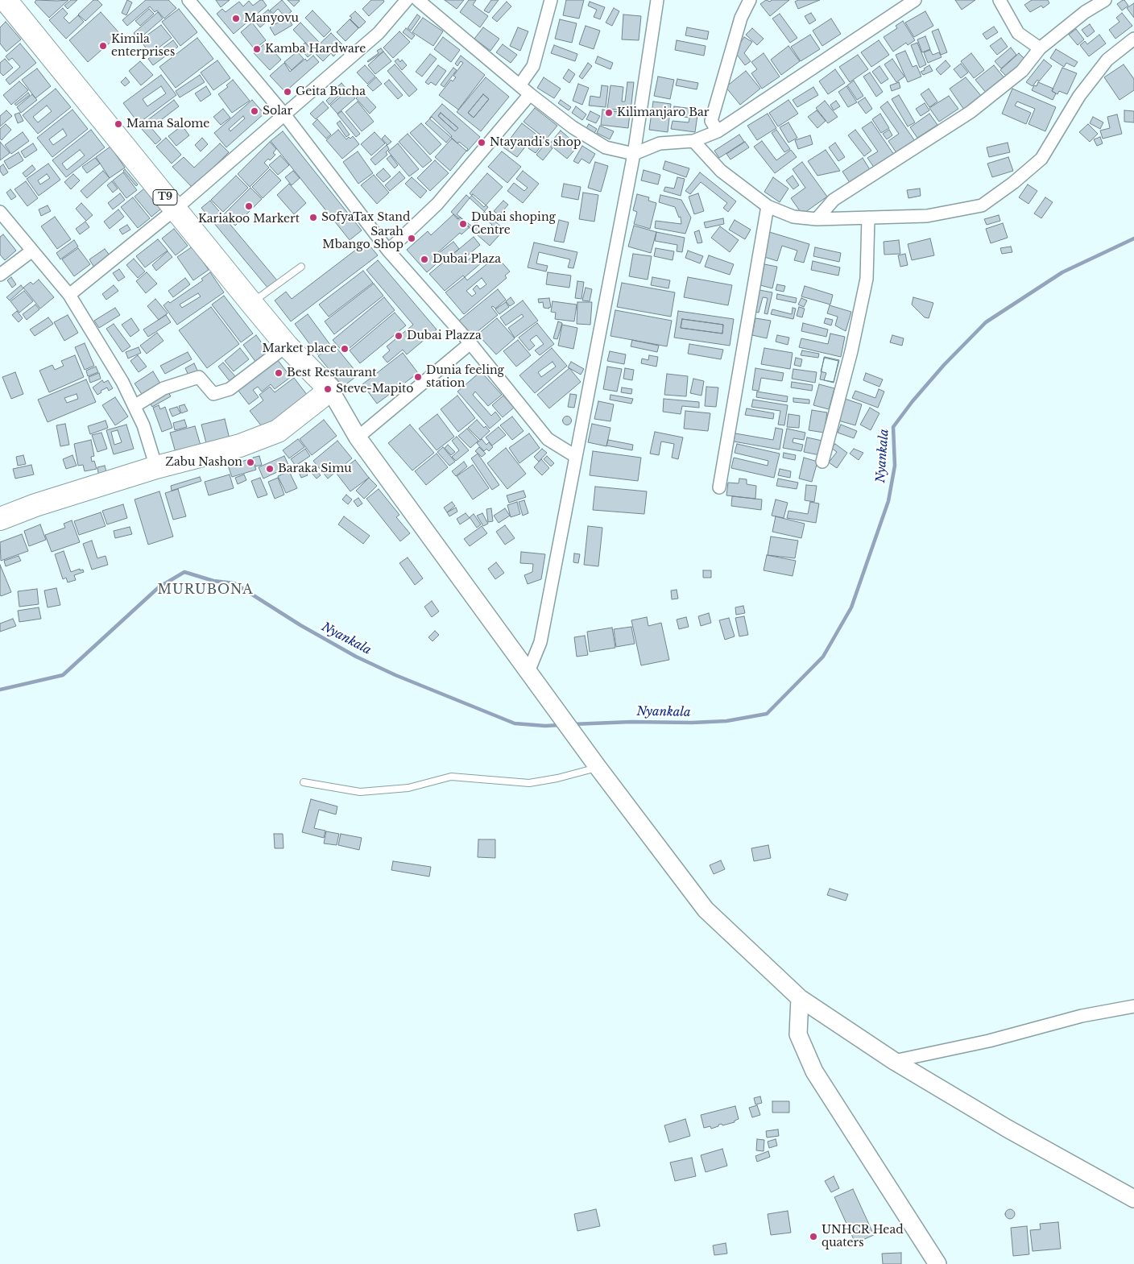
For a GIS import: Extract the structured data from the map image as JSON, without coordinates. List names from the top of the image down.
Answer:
{
  "streets": {
    "highway": ["T9"]
  },
  "districts": ["MURUBONA"],
  "water": ["Nyankala"],
  "places": [
    "Manyovu",
    "Kimila enterprises",
    "Kamba Hardware",
    "Geita Bucha",
    "Solar",
    "Kilimanjaro Bar",
    "Mama Salome",
    "Ntayandi's shop",
    "Kariakoo Markert",
    "SofyaTax Stand",
    "Dubai shoping Centre",
    "Sarah Mbango Shop",
    "Dubai Plaza",
    "Dubai Plazza",
    "Market place",
    "Best Restaurant",
    "Dunia feeling station",
    "Steve-Mapito",
    "Zabu Nashon",
    "Baraka Simu",
    "UNHCR Head quaters"
  ]
}
